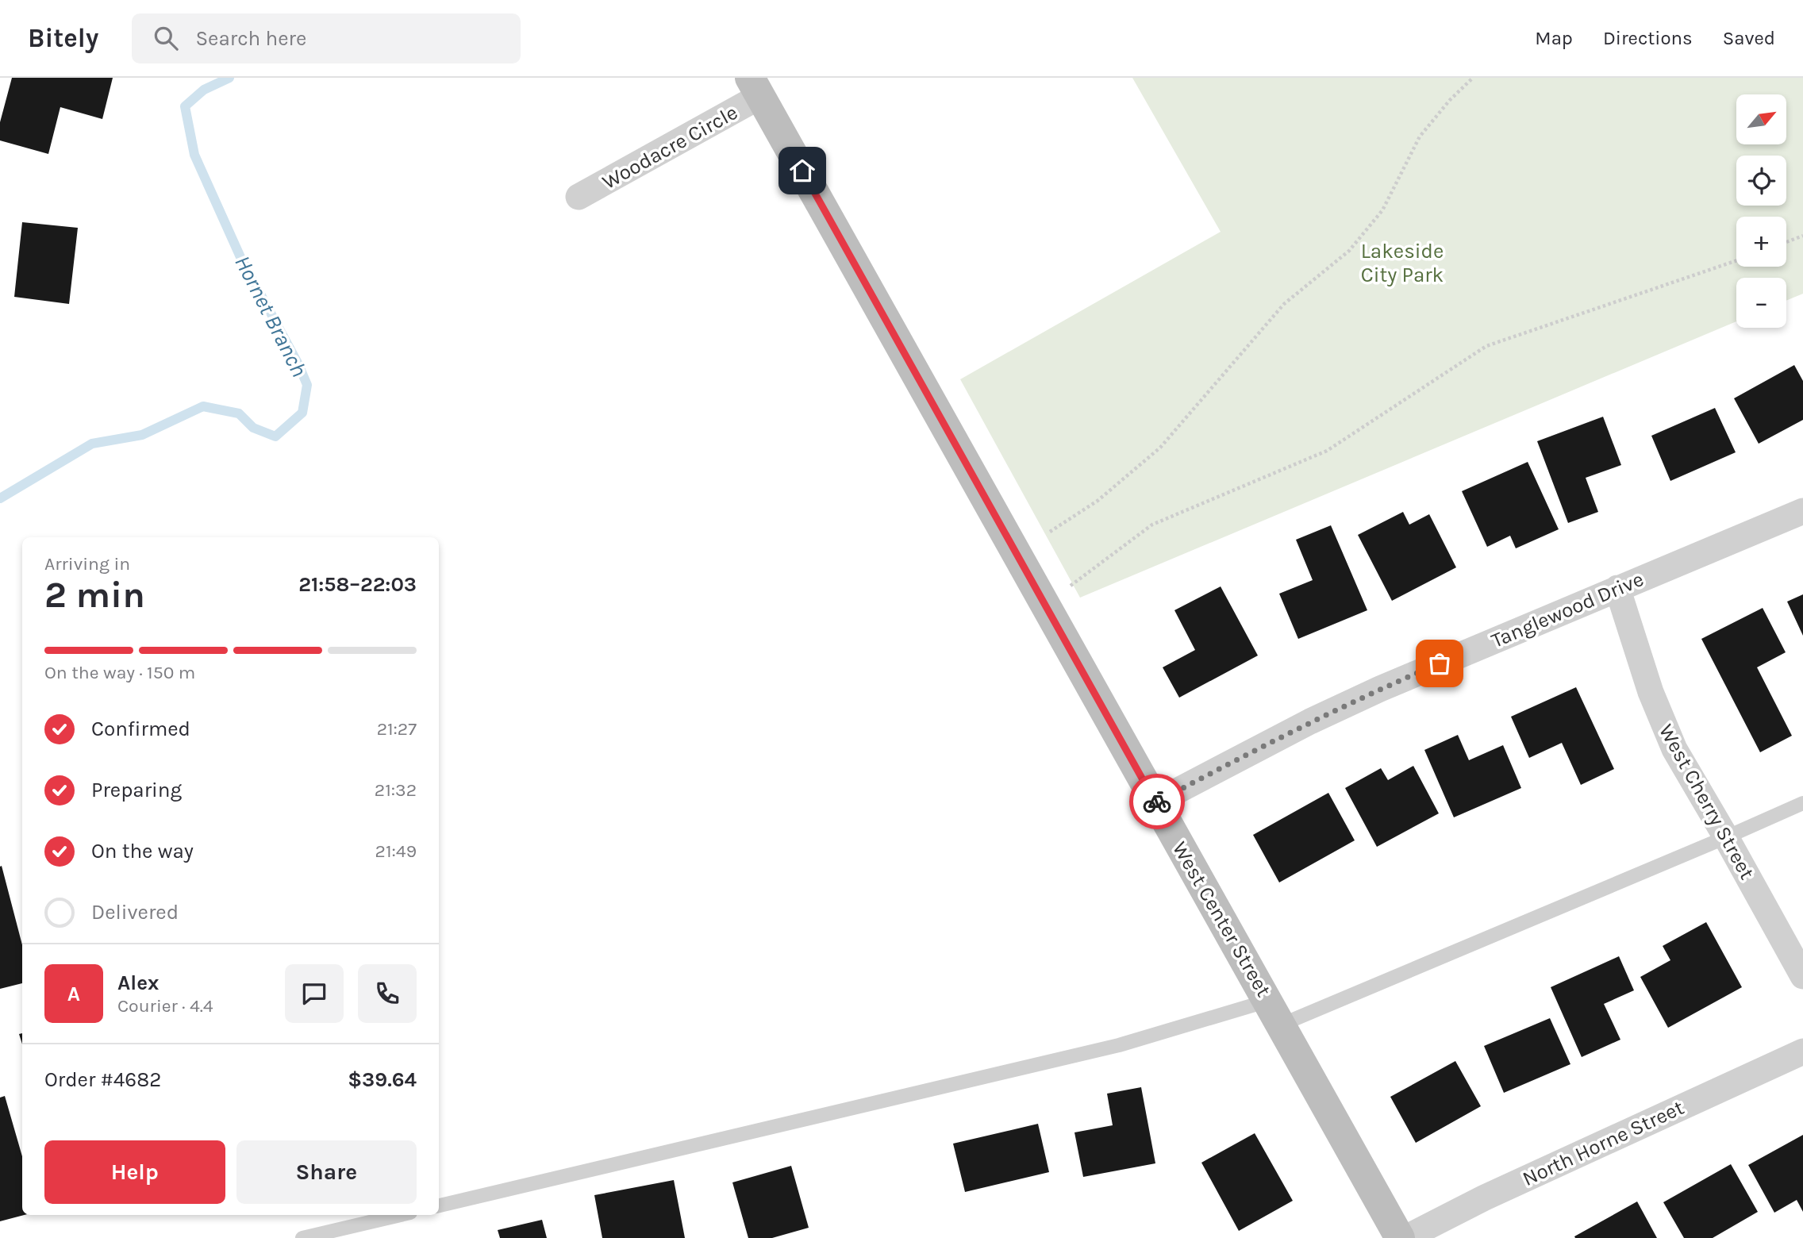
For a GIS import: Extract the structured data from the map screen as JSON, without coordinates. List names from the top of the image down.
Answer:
{
  "streets": {
    "street": [
      "Woodacre Circle",
      "Tanglewood Drive",
      "West Cherry Street",
      "West Center Street",
      "North Horne Street"
    ]
  },
  "crossings": [
    ["Woodacre Circle", "West Center Street"],
    ["Tanglewood Drive", "West Cherry Street"],
    ["Tanglewood Drive", "West Center Street"]
  ],
  "water": ["Hornet Branch"],
  "parks": ["Lakeside City Park"],
  "north": "top right",
  "page": {
    "header": "Bitely",
    "search": "Search here",
    "nav": ["Map", "Directions", "Saved"],
    "map_buttons": ["+", "−"],
    "heading": ["2 min", "Arriving in", "21:58–22:03"],
    "panel": [
      "Alex",
      "Courier · 4.4",
      "Order #4682",
      "$39.64"
    ],
    "bar": "On the way · 150 m",
    "list": [
      ["Confirmed", "21:27"],
      ["Preparing", "21:32"],
      ["On the way", "21:49"],
      "Delivered"
    ],
    "round": "A",
    "buttons": ["Help", "Share"]
  }
}
